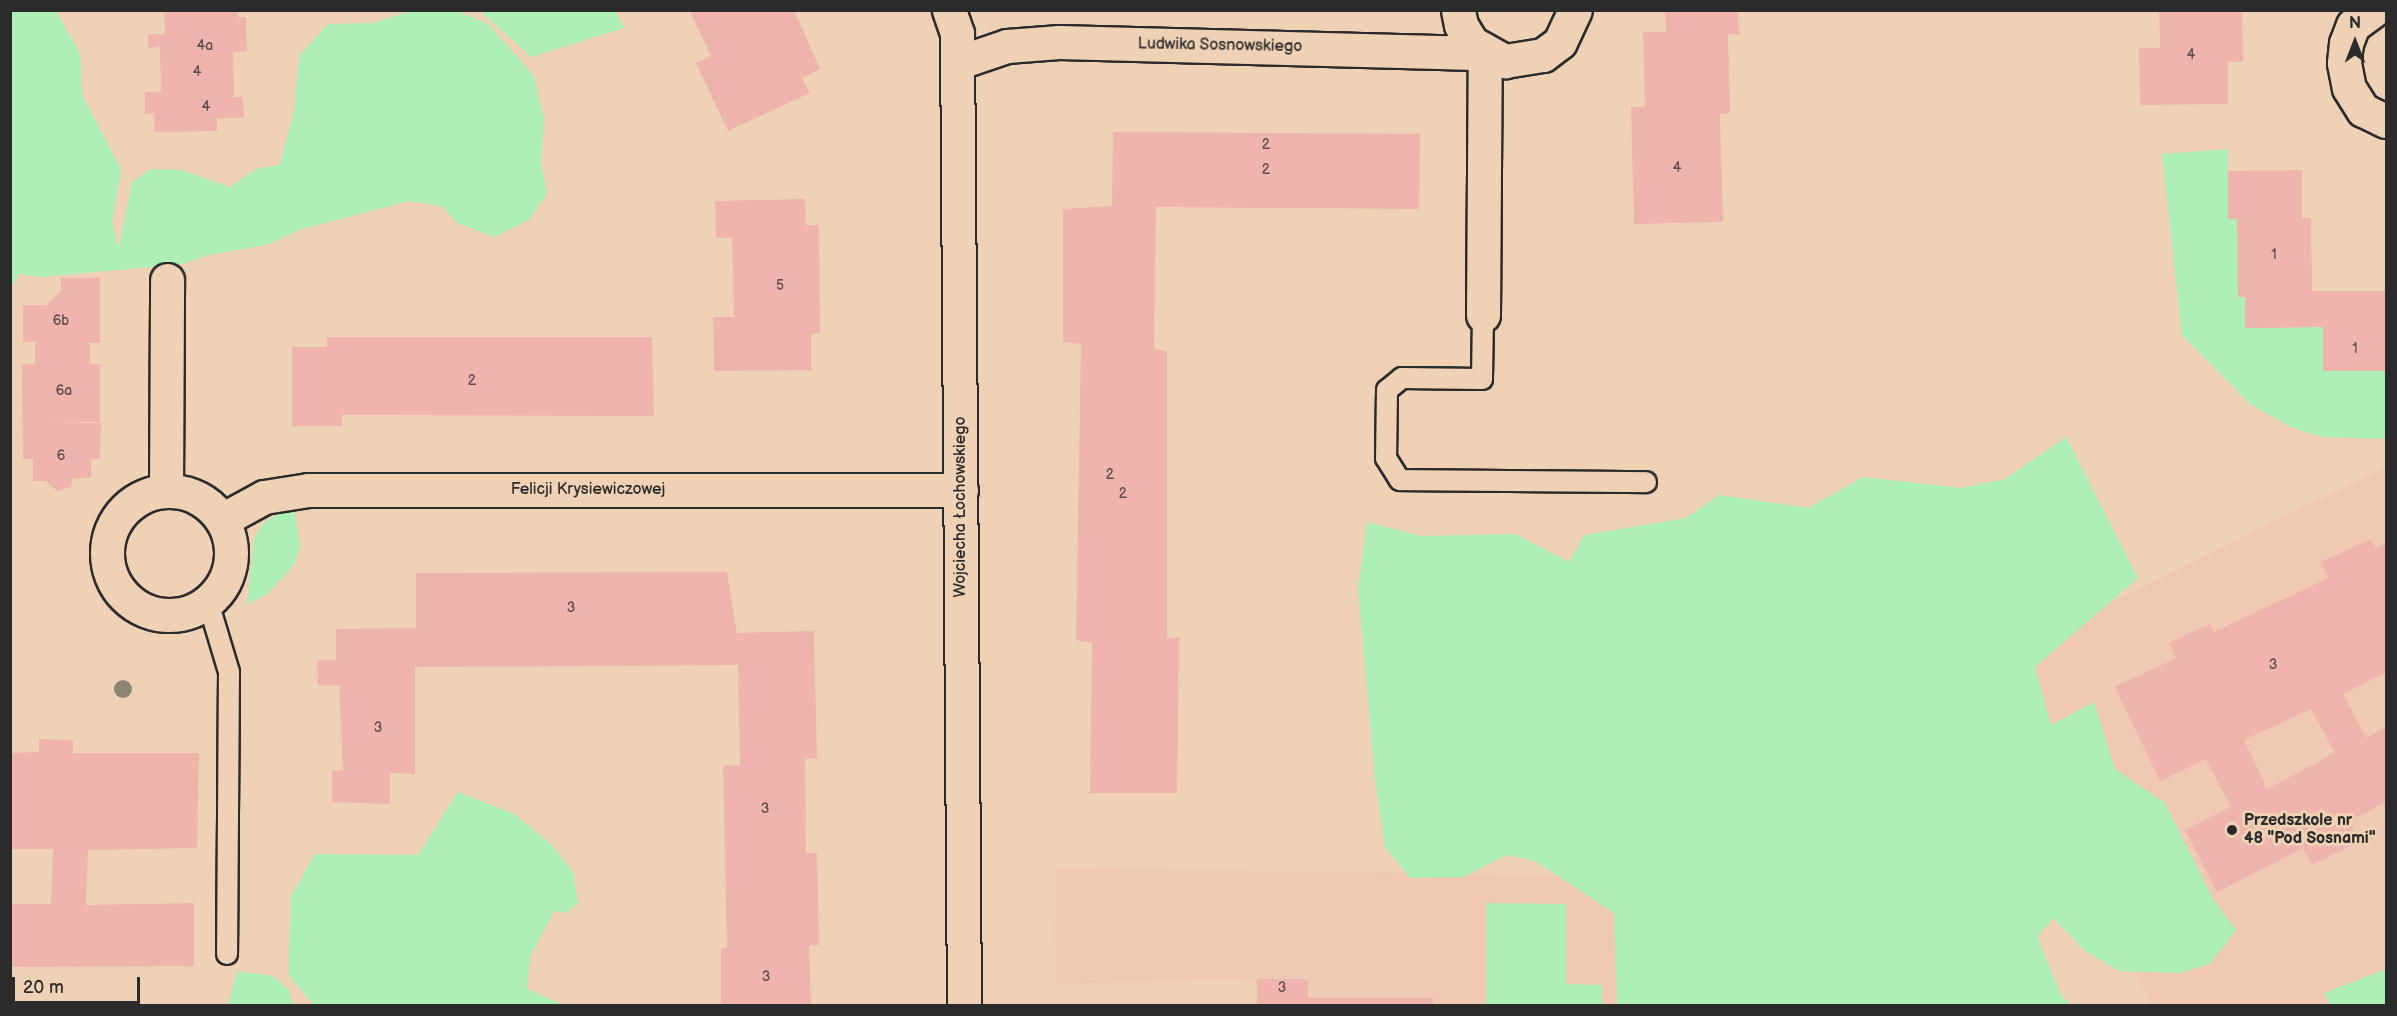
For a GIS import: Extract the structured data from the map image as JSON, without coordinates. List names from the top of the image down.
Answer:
{
  "streets": {
    "street": ["Ludwika Sosnowskiego", "Felicji Krysiewiczowej", "Wojciecha Łochowskiego"]
  },
  "crossings": [
    ["Ludwika Sosnowskiego", "Wojciecha Łochowskiego"],
    ["Felicji Krysiewiczowej", "Wojciecha Łochowskiego"]
  ],
  "places": ["Przedszkole nr 48 \"Pod Sosnami\""],
  "house_numbers": [
    "4a",
    "4",
    "4",
    "4",
    "2",
    "4",
    "2",
    "1",
    "5",
    "6b",
    "1",
    "2",
    "6a",
    "6",
    "2",
    "2",
    "3",
    "3",
    "3",
    "3",
    "3",
    "3"
  ],
  "scale_bar": "20 m",
  "north": "top"
}
